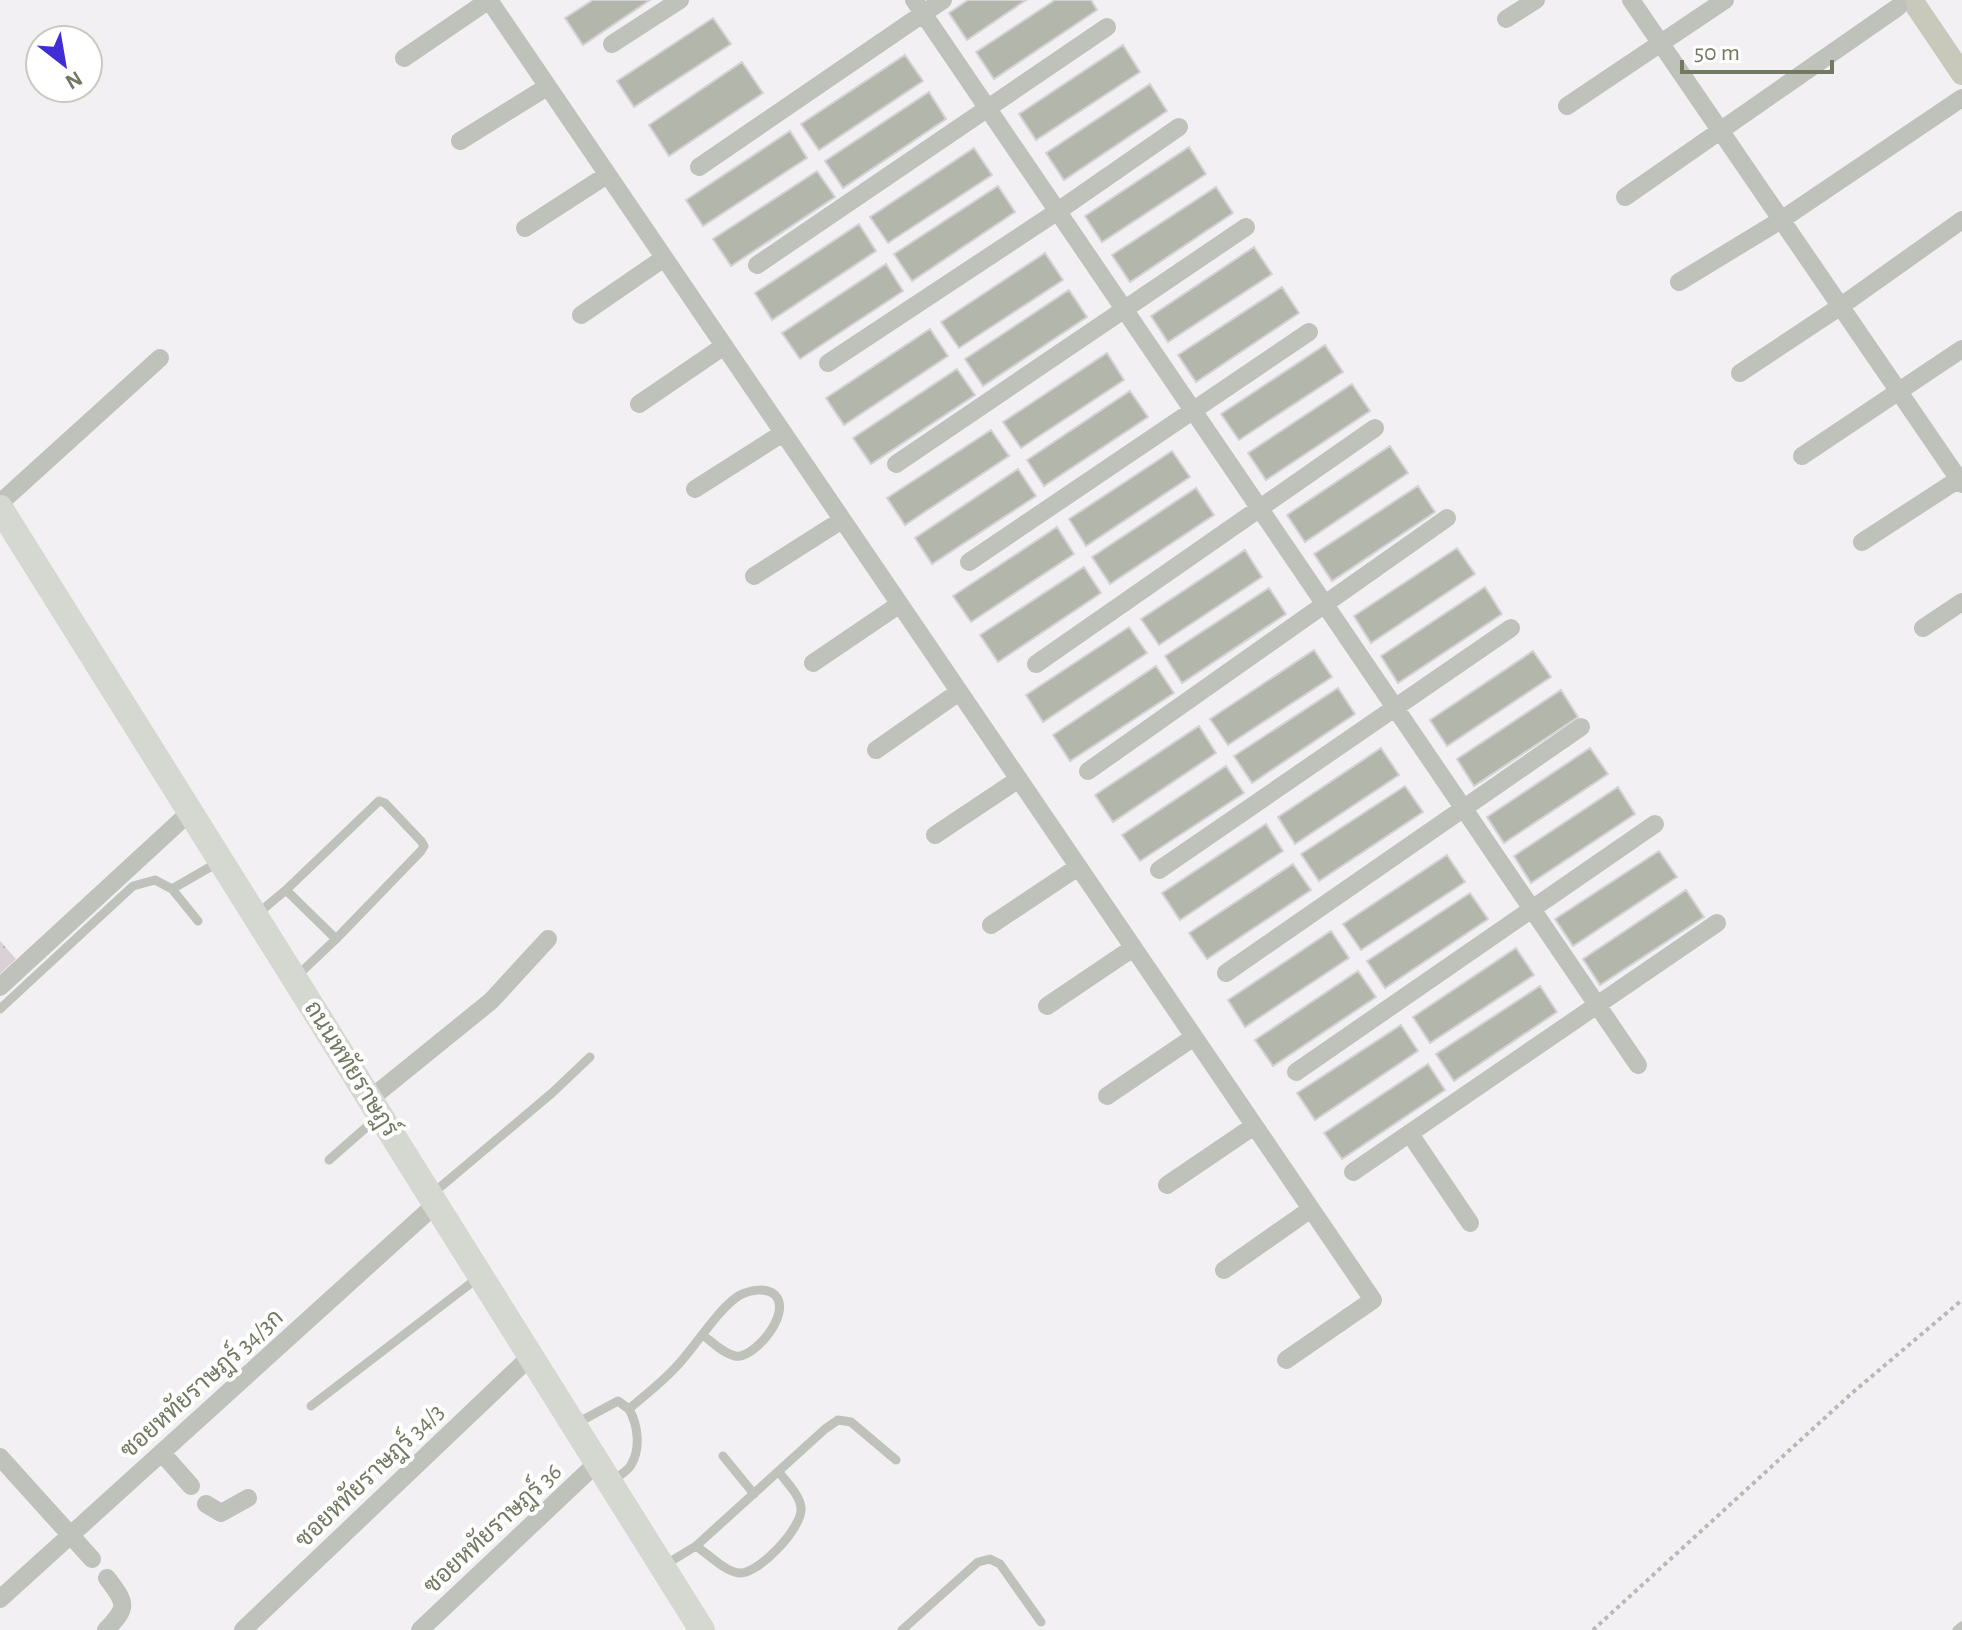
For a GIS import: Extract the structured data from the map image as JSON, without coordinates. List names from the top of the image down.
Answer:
{
  "streets": {
    "main road": ["ถนนหทัยราษฎร์"],
    "street": ["ซอยหทัยราษฎร์ 34/3ก", "ซอยหทัยราษฎร์ 34/3", "ซอยหทัยราษฎร์ 36"]
  },
  "crossings": [
    ["ถนนหทัยราษฎร์", "ซอยหทัยราษฎร์ 34/3ก"],
    ["ถนนหทัยราษฎร์", "ซอยหทัยราษฎร์ 34/3"],
    ["ถนนหทัยราษฎร์", "ซอยหทัยราษฎร์ 36"]
  ],
  "scale_bar": "50 m",
  "north": "bottom right"
}
